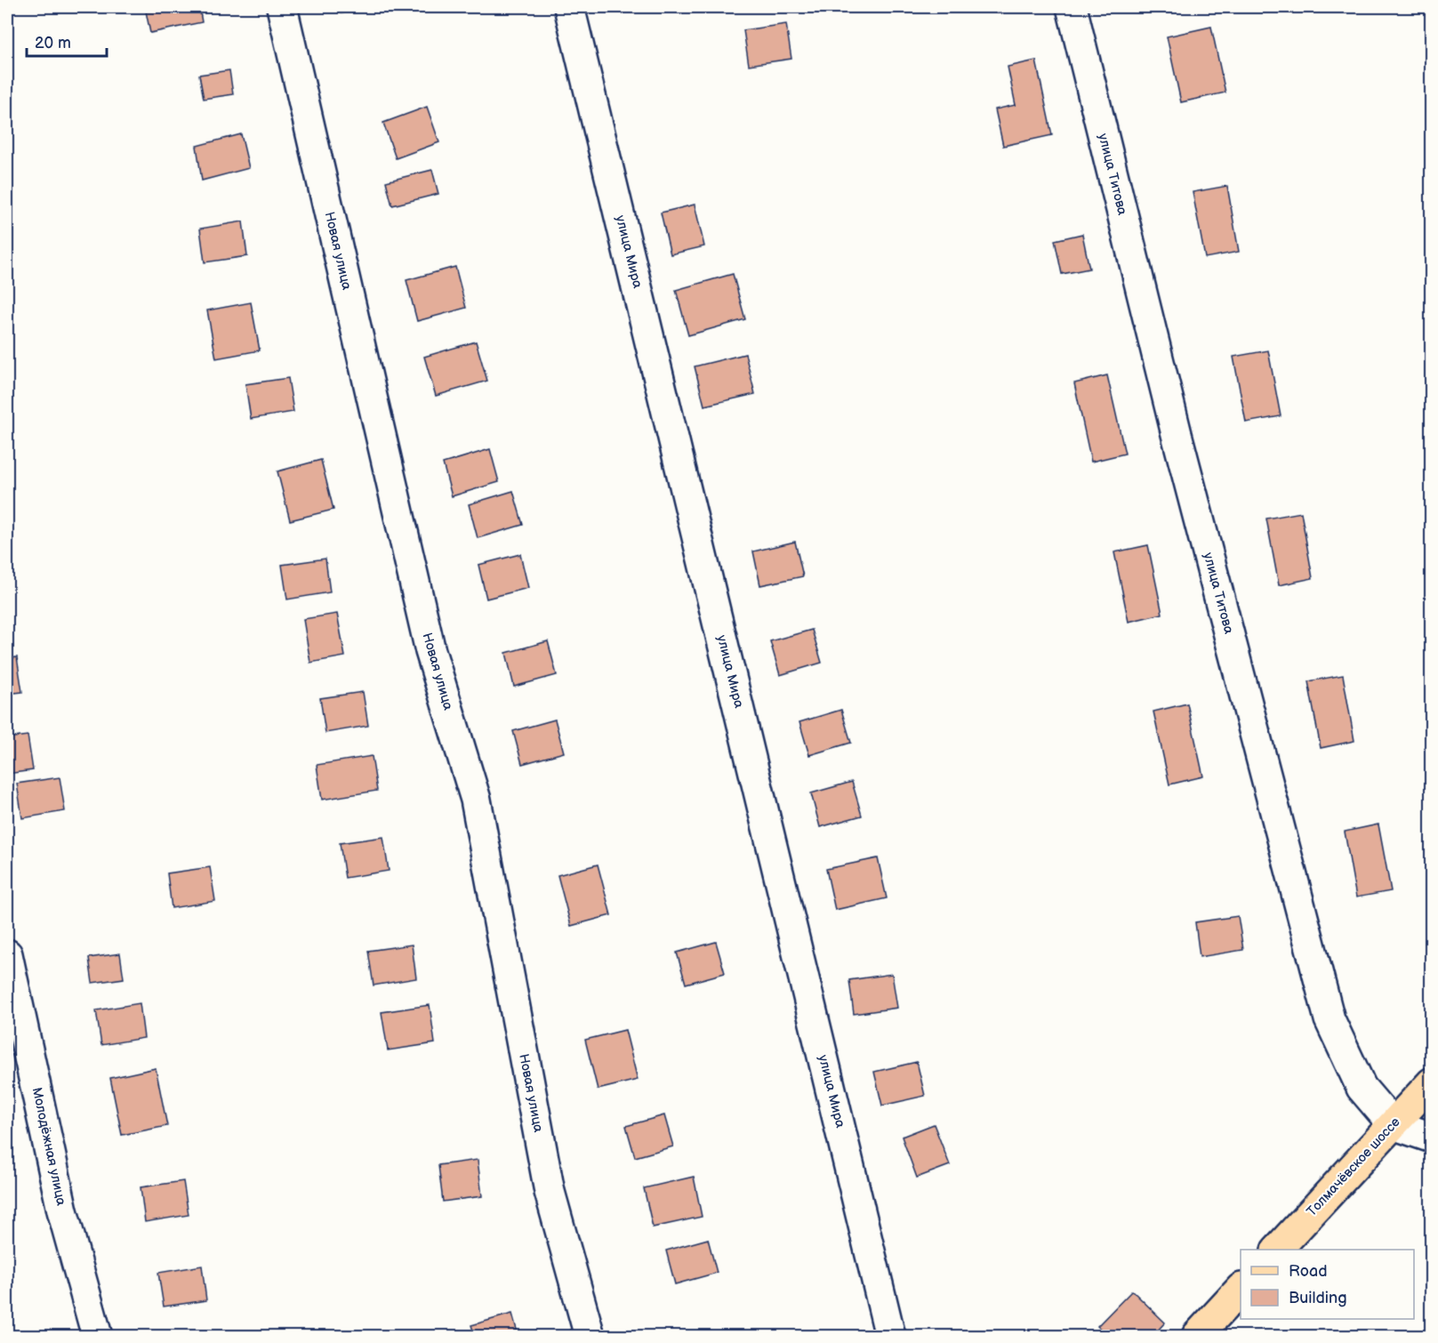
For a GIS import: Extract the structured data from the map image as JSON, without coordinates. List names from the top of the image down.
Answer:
{
  "streets": {
    "main road": ["Толмачёвское шоссе"],
    "street": [
      "улица Титова",
      "Новая улица",
      "улица Мира",
      "Молодёжная улица"
    ]
  },
  "crossings": [
    ["улица Титова", "Толмачёвское шоссе"]
  ],
  "legend": ["Road", "Building"],
  "scale_bar": "20 m"
}
